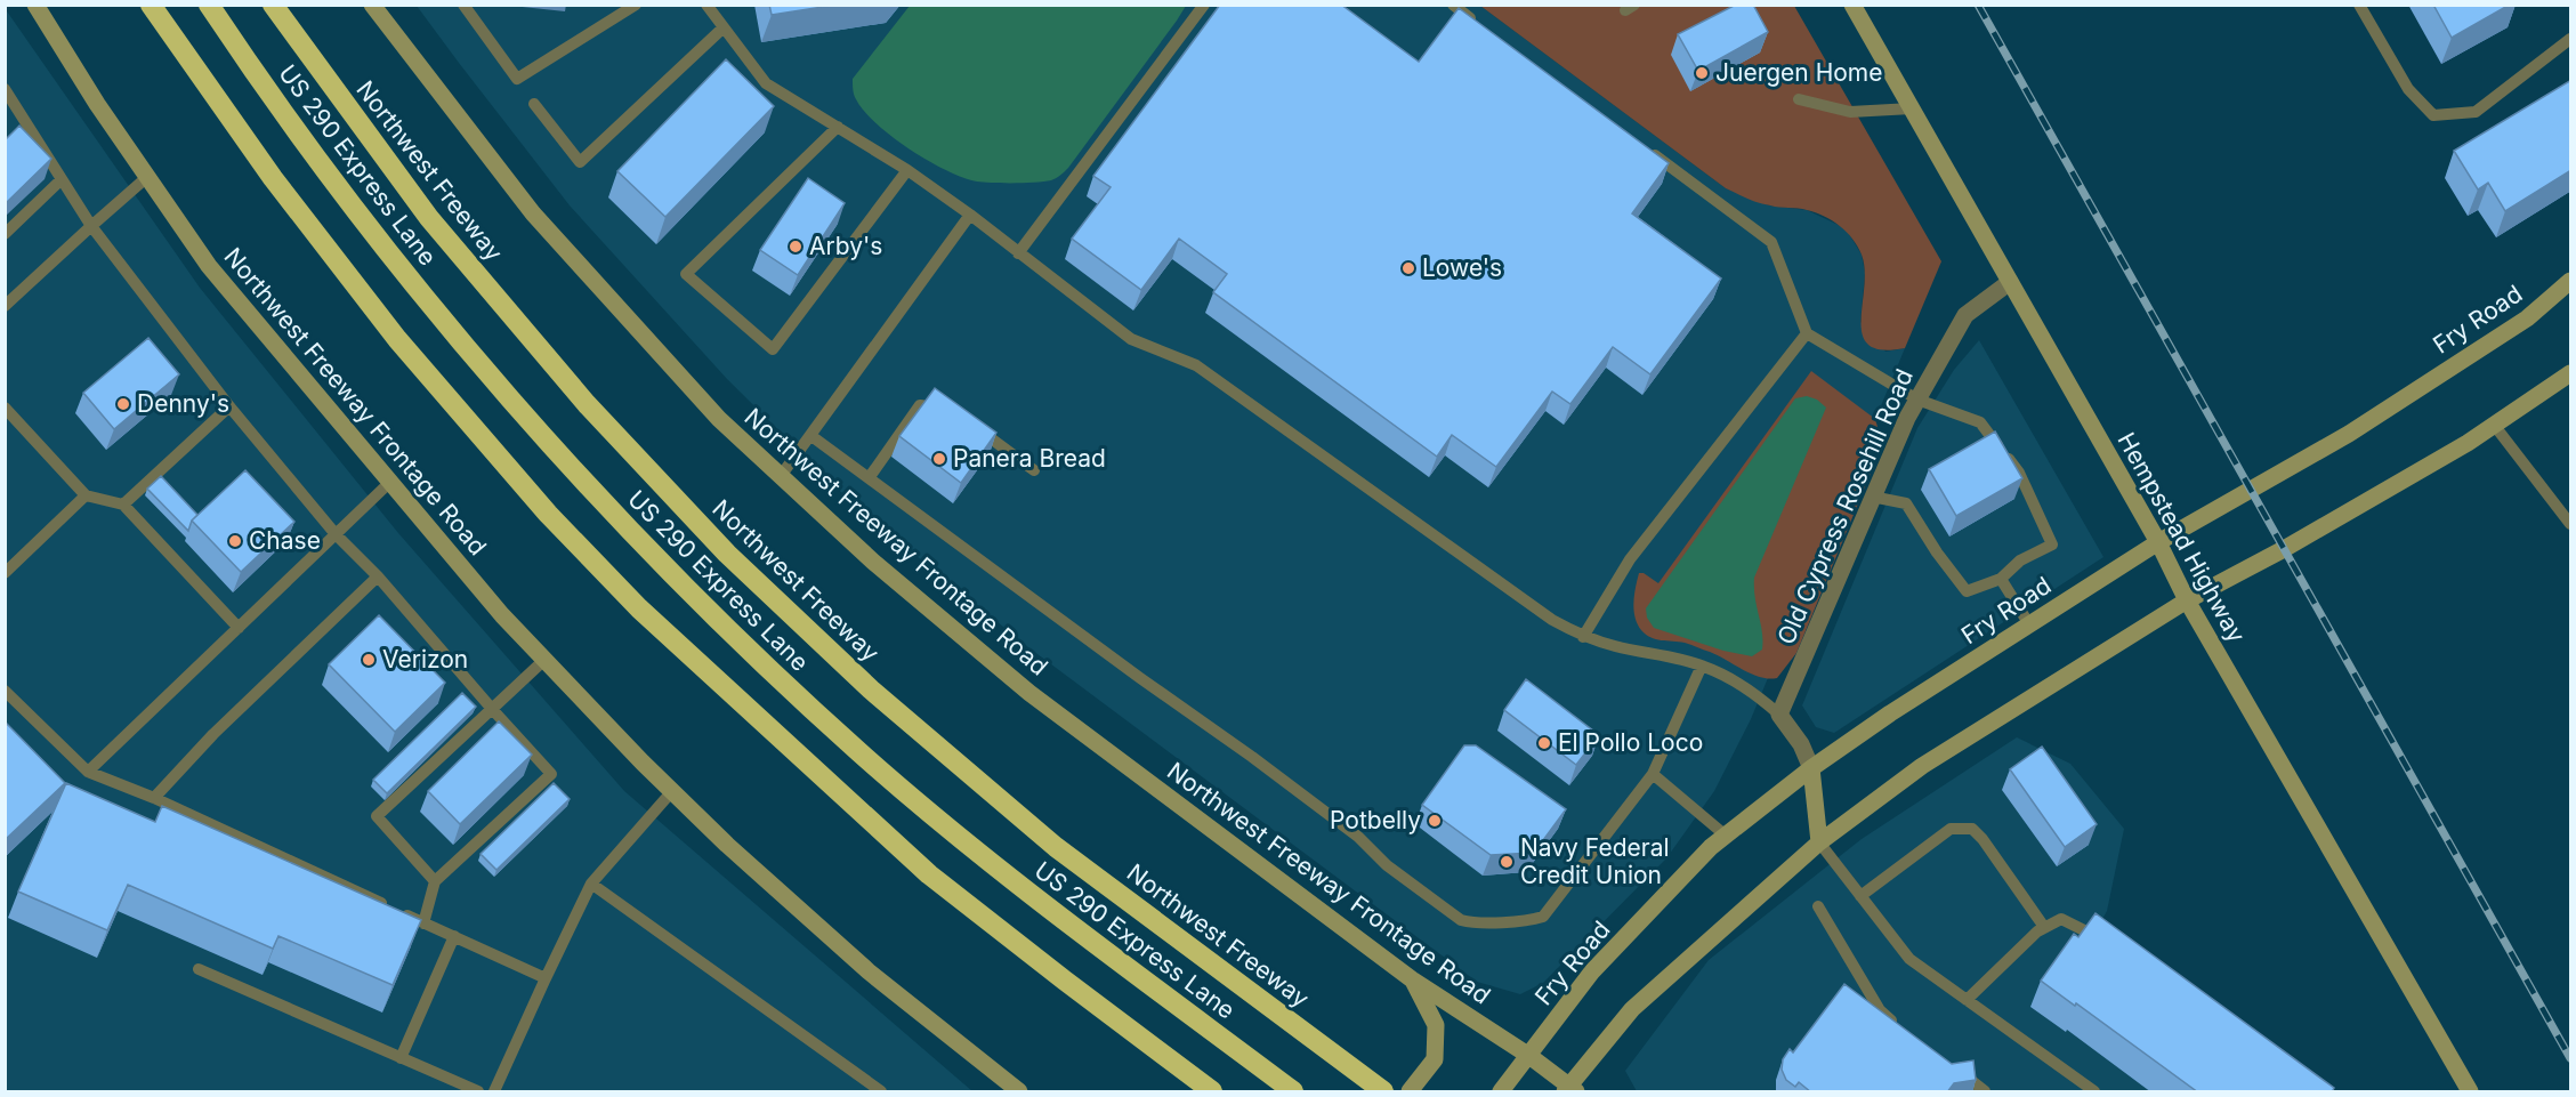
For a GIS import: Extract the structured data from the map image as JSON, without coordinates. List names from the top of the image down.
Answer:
{
  "streets": {
    "highway": ["US 290 Express Lane", "Northwest Freeway"],
    "main road": ["Fry Road", "Northwest Freeway Frontage Road", "Hempstead Highway"],
    "street": ["Old Cypress Rosehill Road"]
  },
  "crossings": [
    ["Fry Road", "Northwest Freeway Frontage Road"],
    ["Fry Road", "Hempstead Highway"],
    ["Old Cypress Rosehill Road", "Hempstead Highway"]
  ],
  "places": [
    "Juergen Home",
    "Arby's",
    "Lowe's",
    "Denny's",
    "Panera Bread",
    "Chase",
    "Verizon",
    "El Pollo Loco",
    "Potbelly",
    "Navy Federal Credit Union"
  ]
}
